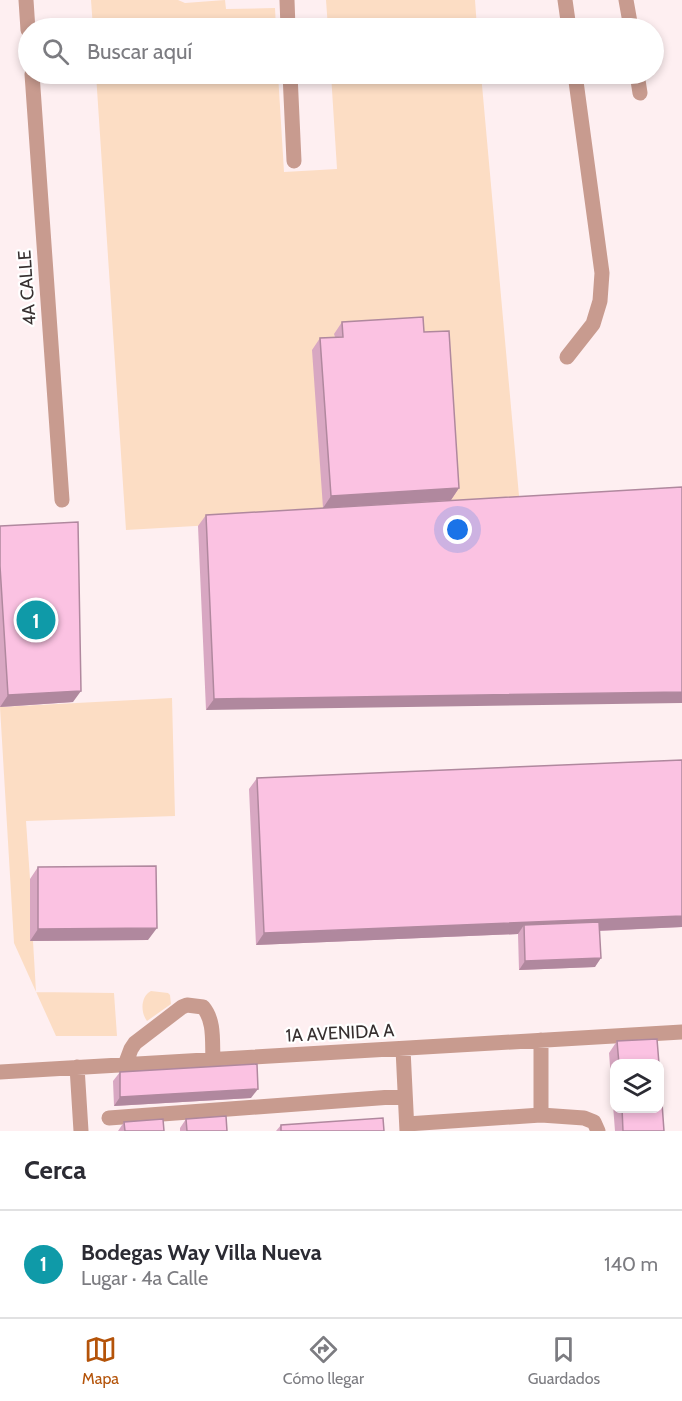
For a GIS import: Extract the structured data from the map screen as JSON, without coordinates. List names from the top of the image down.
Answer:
{
  "streets": {
    "street": ["4A CALLE", "1A AVENIDA A"]
  },
  "page": {
    "search": "Buscar aquí",
    "pins": "1",
    "heading": "Cerca",
    "list": [
      {
        "mark": "1",
        "name": "Bodegas Way Villa Nueva",
        "note": "Lugar · 4a Calle",
        "value": "140 m"
      }
    ],
    "nav": ["Mapa", "Cómo llegar", "Guardados"]
  }
}
